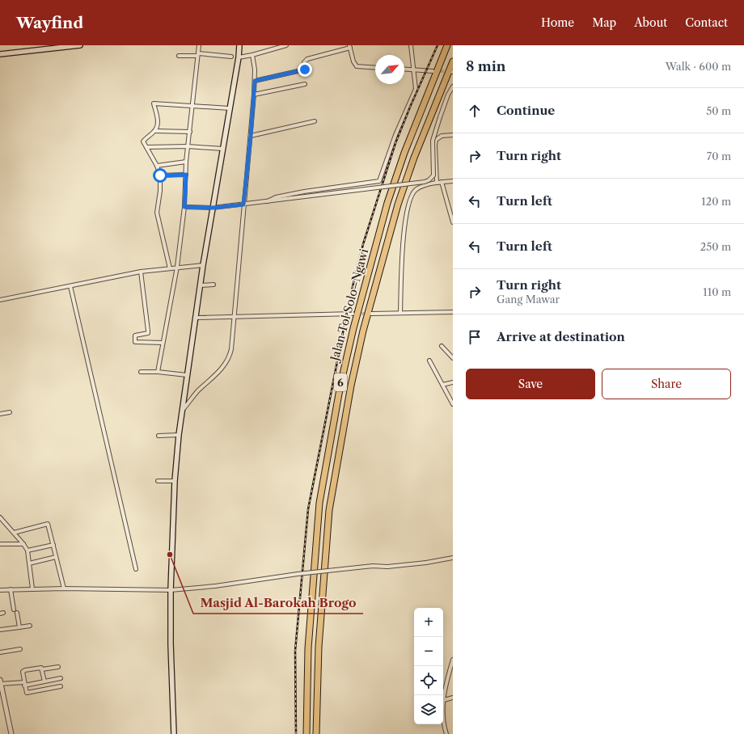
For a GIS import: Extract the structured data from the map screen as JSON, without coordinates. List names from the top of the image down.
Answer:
{
  "streets": {
    "highway": ["Jalan Tol Solo–Ngawi", "6"]
  },
  "places": ["Masjid Al-Barokah Brogo"],
  "north": "top right",
  "page": {
    "header": "Wayfind",
    "nav": [
      "Home",
      "Map",
      "About",
      "Contact"
    ],
    "heading": ["8 min", "Walk · 600 m"],
    "list": [
      ["Continue", "50 m"],
      ["Turn right", "70 m"],
      ["Turn left", "120 m"],
      ["Turn left", "250 m"],
      ["Turn right", "Gang Mawar", "110 m"],
      "Arrive at destination"
    ],
    "buttons": ["Save", "Share"],
    "map_buttons": ["+", "−"]
  }
}
